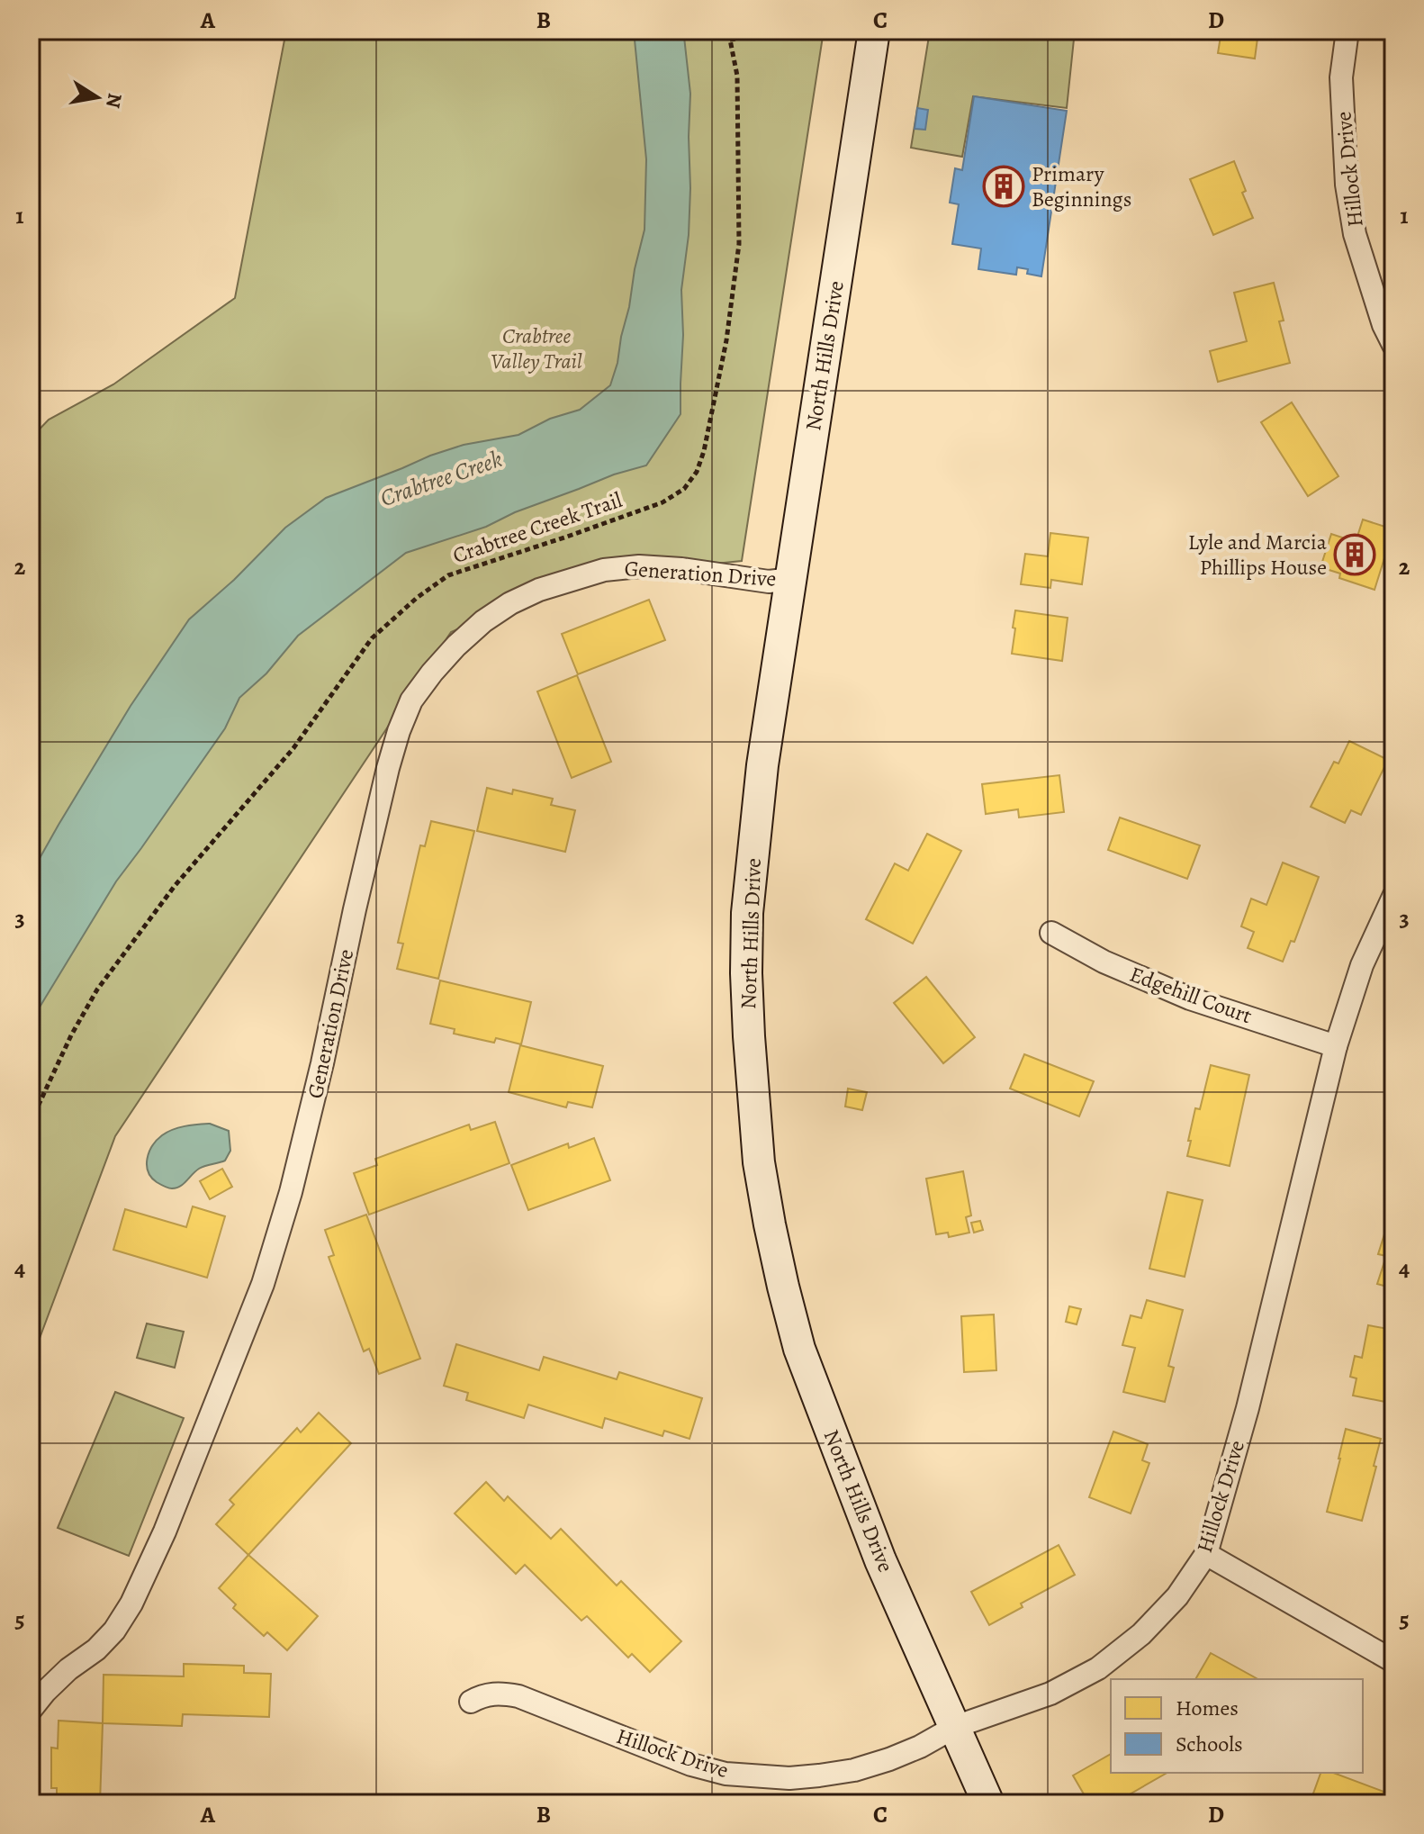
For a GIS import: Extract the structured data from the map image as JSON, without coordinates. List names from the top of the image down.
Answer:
{
  "streets": {
    "main road": ["North Hills Drive"],
    "street": ["Hillock Drive", "Generation Drive", "Edgehill Court"],
    "path": ["Crabtree Creek Trail"]
  },
  "crossings": [
    ["Hillock Drive", "North Hills Drive"],
    ["Hillock Drive", "Edgehill Court"],
    ["North Hills Drive", "Generation Drive"]
  ],
  "water": ["Crabtree Creek"],
  "parks": ["Crabtree Valley Trail"],
  "places": {
    "building": ["Primary Beginnings", "Lyle and Marcia Phillips House"]
  },
  "legend": ["Homes", "Schools"],
  "north": "right",
  "grid": {
    "columns": [
      "A",
      "B",
      "C",
      "D"
    ],
    "rows": [
      "1",
      "2",
      "3",
      "4",
      "5"
    ]
  }
}
